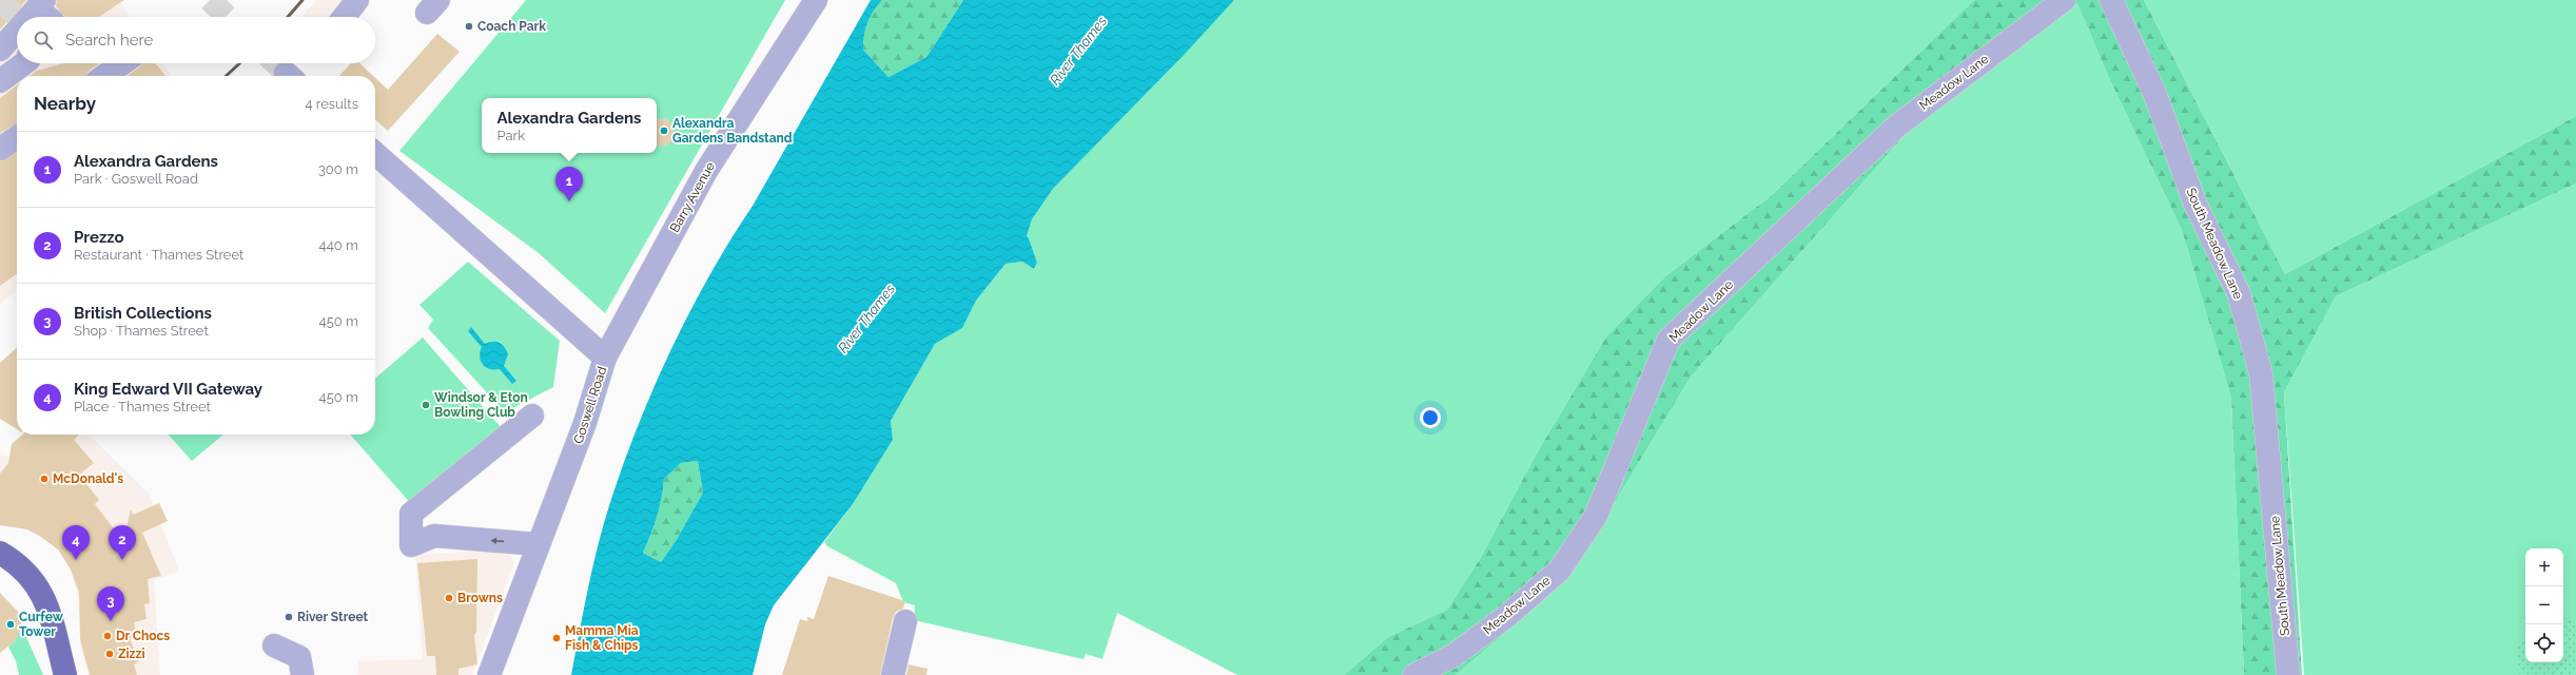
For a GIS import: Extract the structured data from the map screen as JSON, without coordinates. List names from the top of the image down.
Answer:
{
  "streets": {
    "street": [
      "Meadow Lane",
      "Barry Avenue",
      "South Meadow Lane",
      "Goswell Road"
    ]
  },
  "crossings": [
    ["Barry Avenue", "Goswell Road"]
  ],
  "water": ["River Thames"],
  "places": [
    "Coach Park",
    "Alexandra Gardens Bandstand",
    "Windsor & Eton Bowling Club",
    "McDonald's",
    "Browns",
    "River Street",
    "Curfew Tower",
    "Dr Chocs",
    "Mamma Mia Fish & Chips",
    "Zizzi"
  ],
  "page": {
    "search": "Search here",
    "heading": ["Nearby", "4 results"],
    "popup": ["Alexandra Gardens", "Park"],
    "list": [
      {
        "mark": "1",
        "name": "Alexandra Gardens",
        "note": "Park · Goswell Road",
        "value": "300 m"
      },
      {
        "mark": "2",
        "name": "Prezzo",
        "note": "Restaurant · Thames Street",
        "value": "440 m"
      },
      {
        "mark": "3",
        "name": "British Collections",
        "note": "Shop · Thames Street",
        "value": "450 m"
      },
      {
        "mark": "4",
        "name": "King Edward VII Gateway",
        "note": "Place · Thames Street",
        "value": "450 m"
      }
    ],
    "pins": [
      "1",
      "2",
      "4",
      "3"
    ],
    "map_buttons": ["+", "−"]
  }
}
